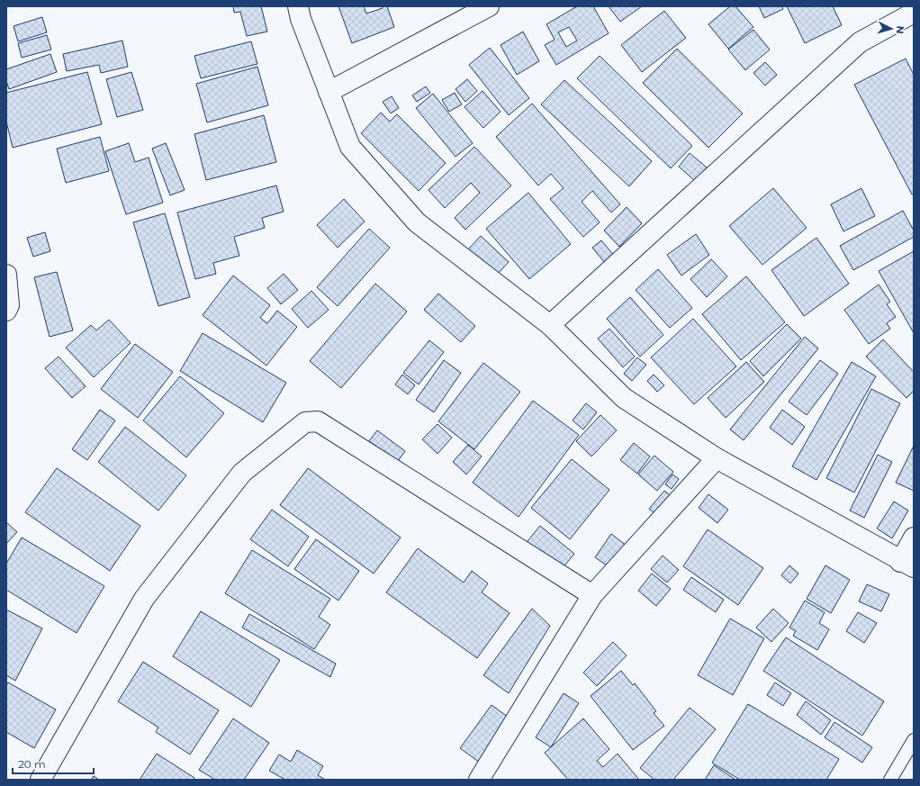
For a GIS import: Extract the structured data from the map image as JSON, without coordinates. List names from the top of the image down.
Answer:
{
  "scale_bar": "20 m",
  "north": "right"
}
